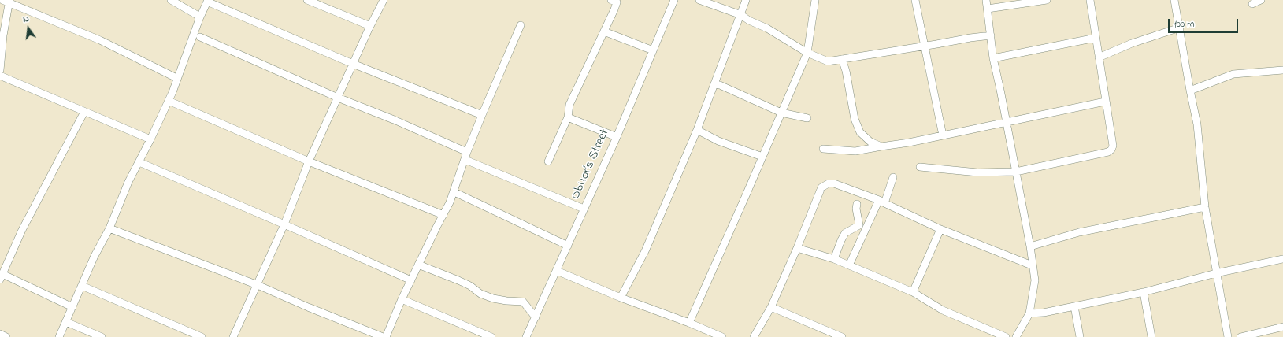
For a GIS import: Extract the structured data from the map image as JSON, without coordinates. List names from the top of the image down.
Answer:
{
  "streets": {
    "street": ["Obuor’s Street"]
  },
  "scale_bar": "100 m",
  "north": "top"
}
